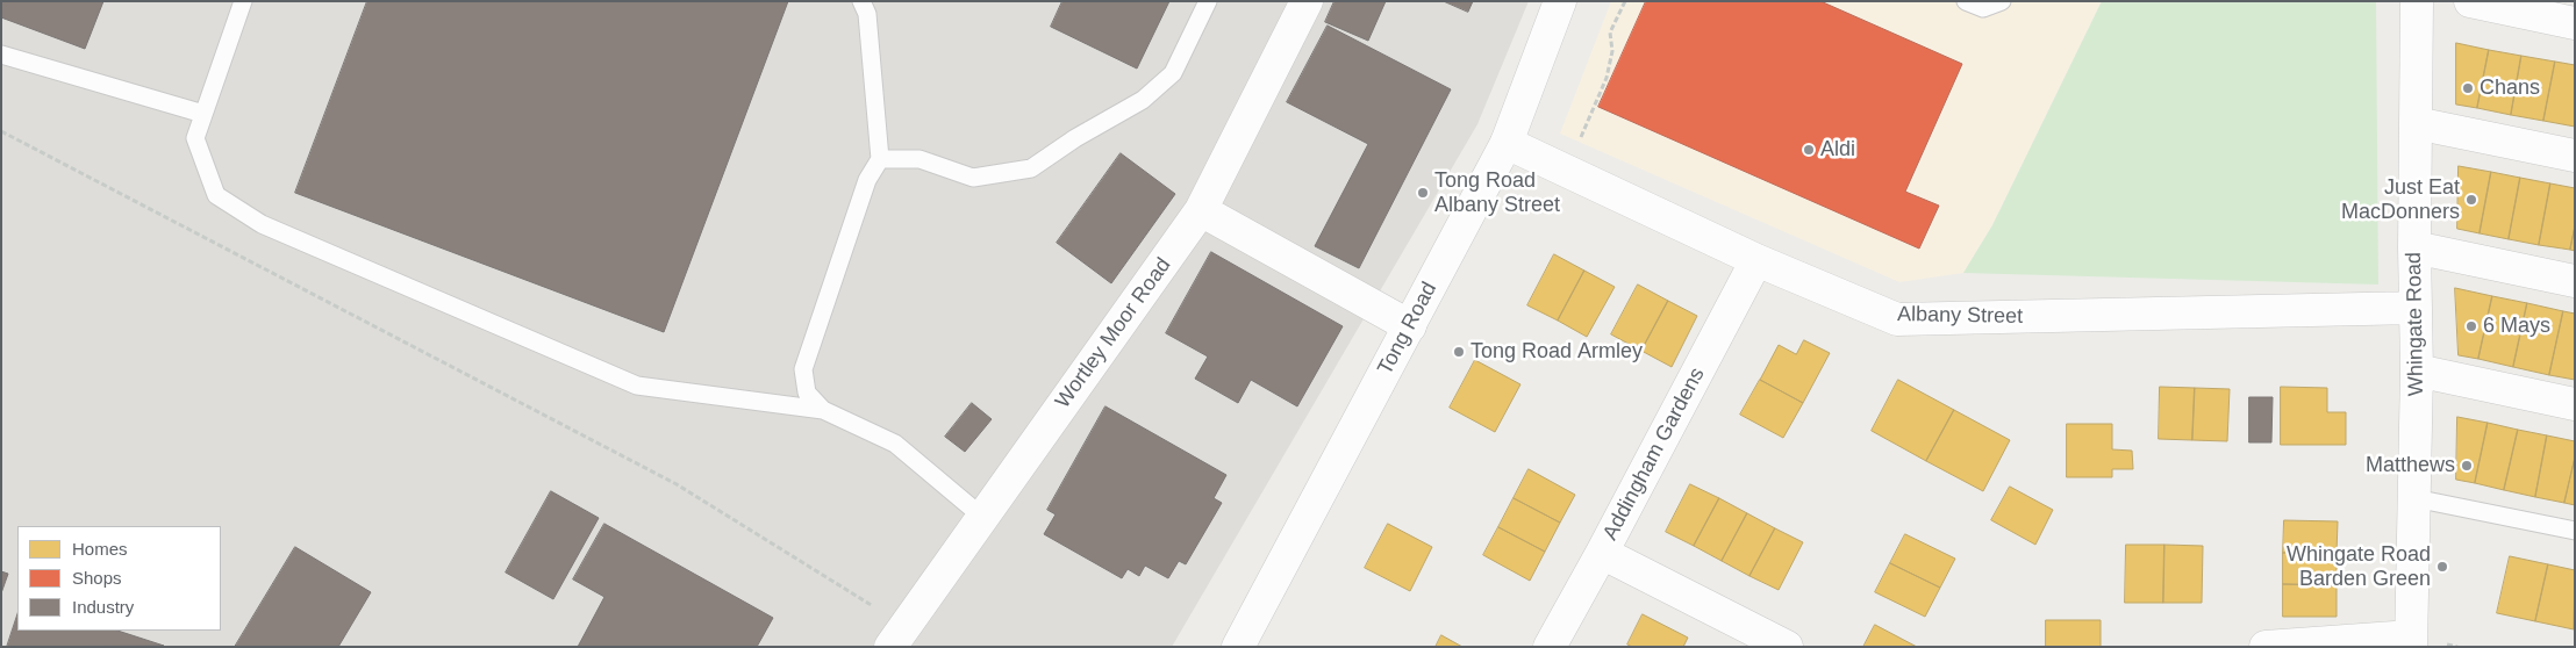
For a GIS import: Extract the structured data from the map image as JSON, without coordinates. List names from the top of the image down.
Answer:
{
  "streets": {
    "street": [
      "Albany Street",
      "Whingate Road",
      "Tong Road",
      "Wortley Moor Road",
      "Addingham Gardens"
    ]
  },
  "crossings": [
    ["Albany Street", "Whingate Road"],
    ["Albany Street", "Tong Road"],
    ["Albany Street", "Addingham Gardens"]
  ],
  "places": [
    "Chans",
    "Aldi",
    "Tong Road Albany Street",
    "Just Eat MacDonners",
    "6 Mays",
    "Tong Road Armley",
    "Matthews",
    "Whingate Road Barden Green"
  ],
  "legend": ["Homes", "Shops", "Industry"]
}
